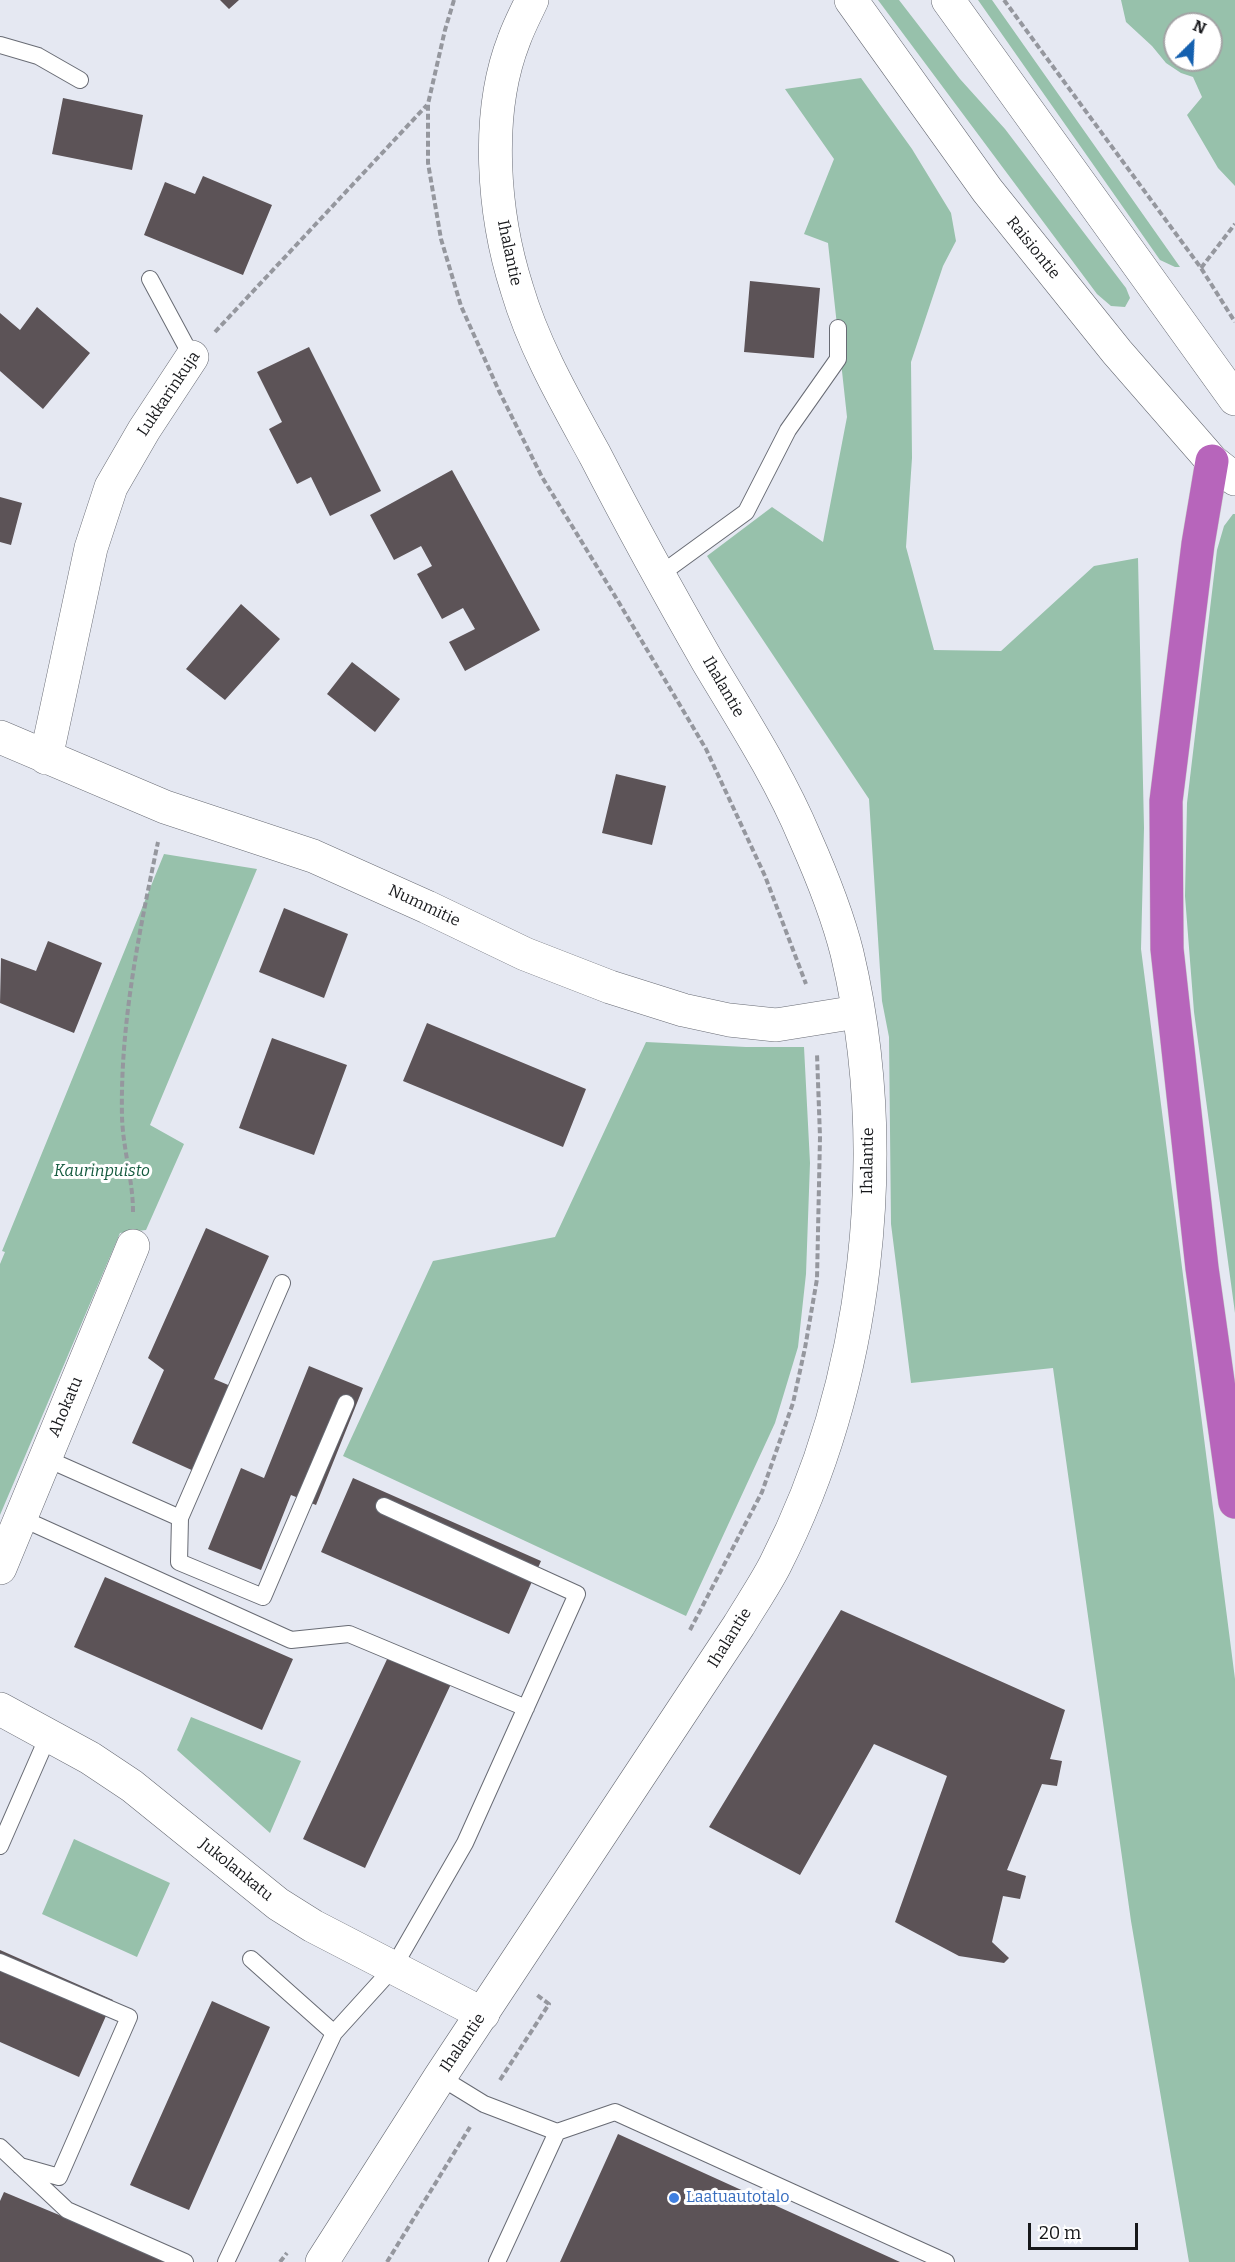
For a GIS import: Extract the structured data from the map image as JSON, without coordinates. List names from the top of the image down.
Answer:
{
  "streets": {
    "street": [
      "Raisiontie",
      "Ihalantie",
      "Lukkarinkuja",
      "Nummitie",
      "Ahokatu",
      "Jukolankatu"
    ]
  },
  "crossings": [
    ["Ihalantie", "Nummitie"],
    ["Ihalantie", "Jukolankatu"],
    ["Lukkarinkuja", "Nummitie"]
  ],
  "parks": ["Kaurinpuisto"],
  "places": ["Laatuautotalo"],
  "scale_bar": "20 m",
  "north": "top right"
}
